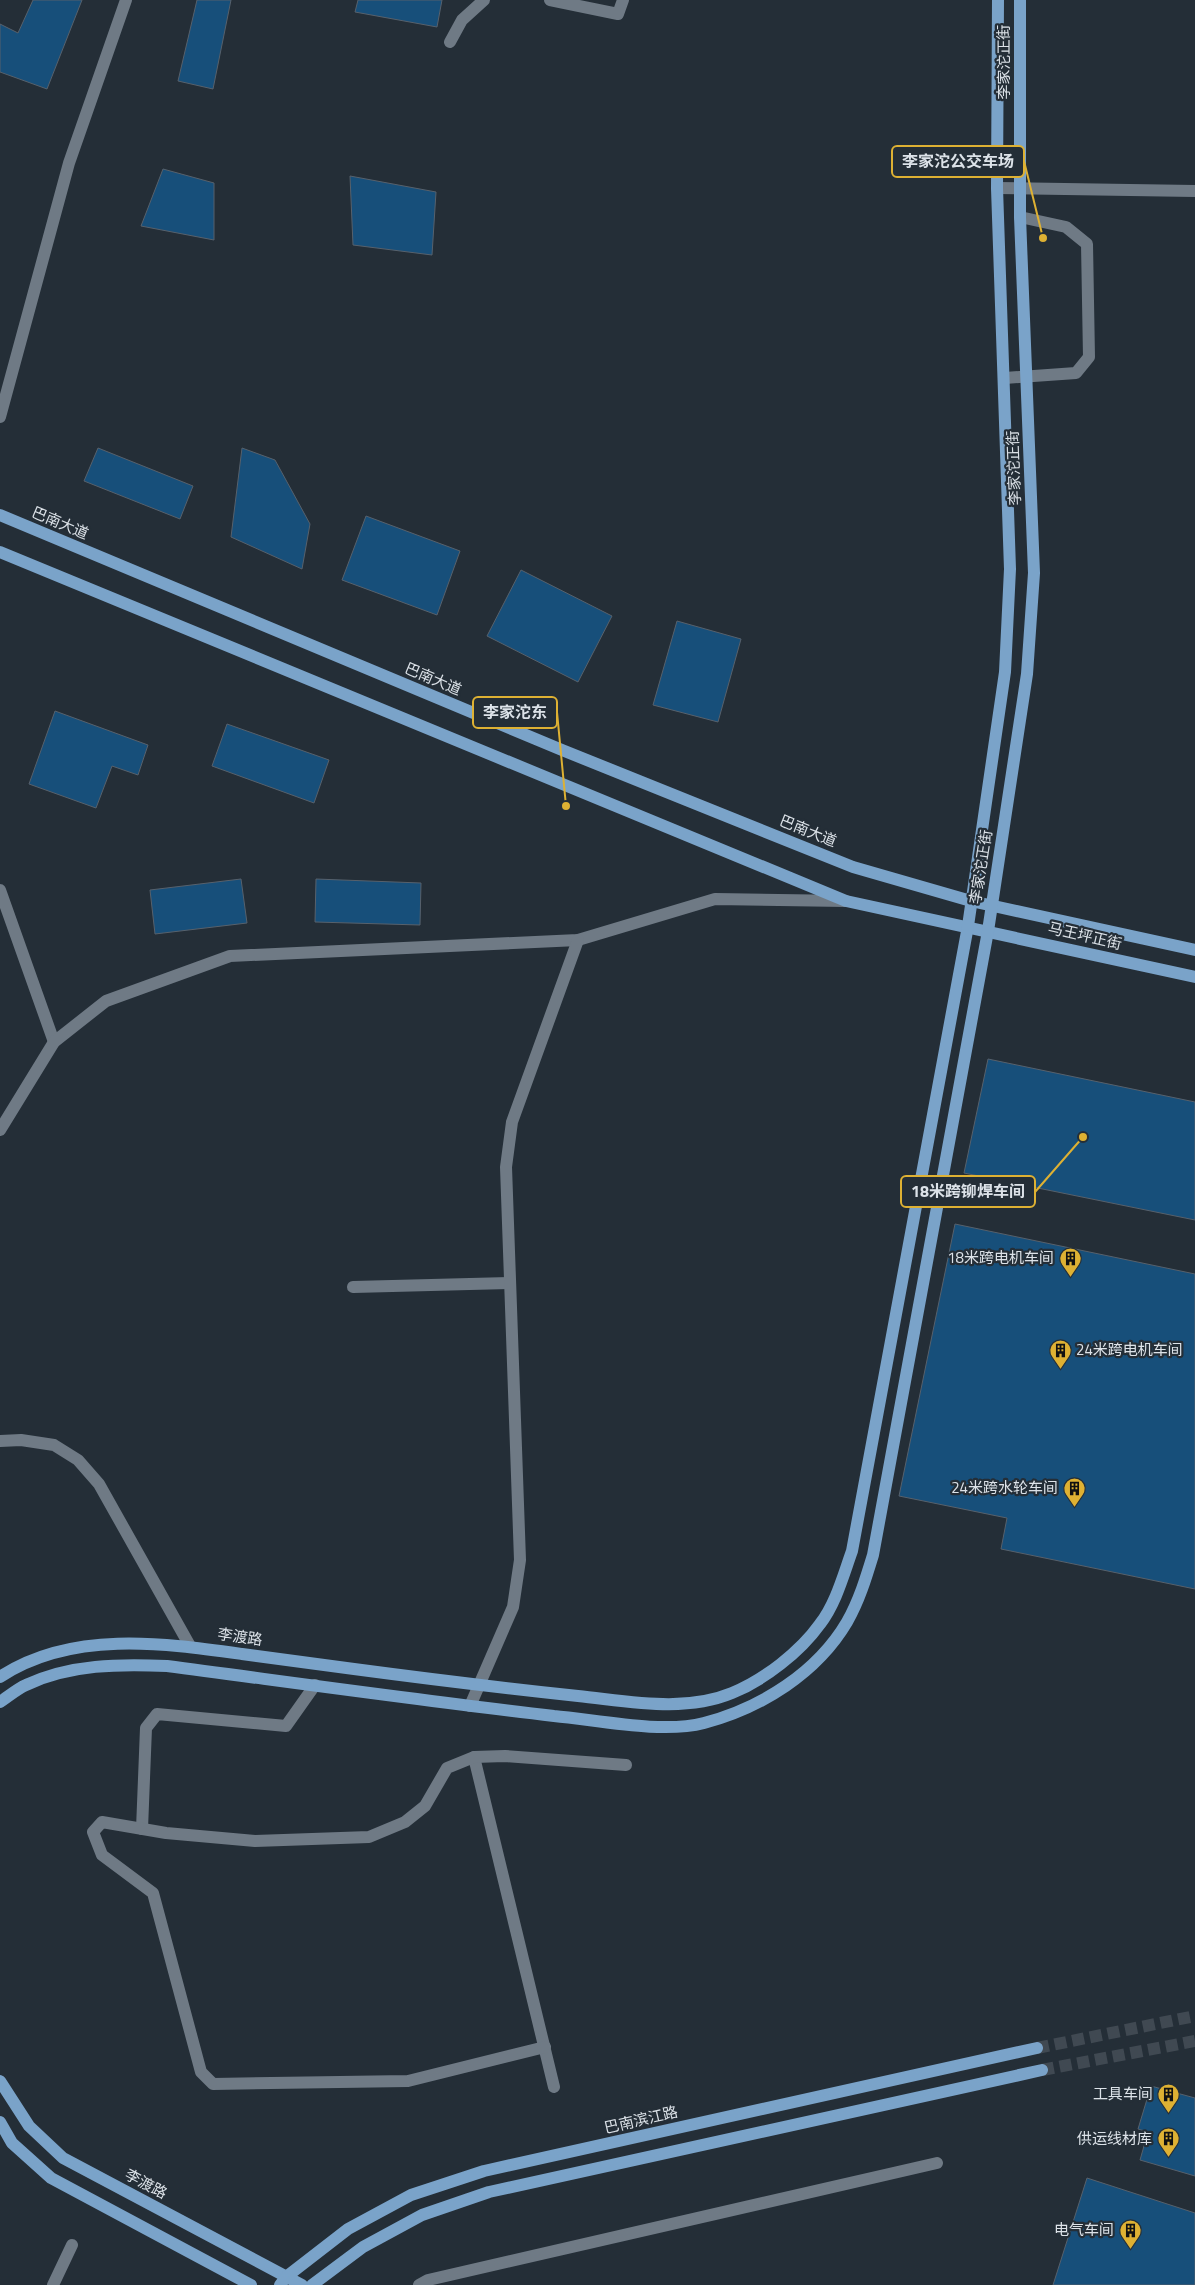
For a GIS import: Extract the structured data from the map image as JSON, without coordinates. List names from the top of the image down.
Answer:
{
  "streets": {
    "main road": [
      "李家沱正街",
      "巴南大道",
      "马王坪正街",
      "李渡路",
      "巴南滨江路"
    ]
  },
  "crossings": [
    ["李家沱正街", "巴南大道"],
    ["李家沱正街", "马王坪正街"],
    ["李家沱正街", "李渡路"],
    ["巴南大道", "马王坪正街"],
    ["李渡路", "巴南滨江路"]
  ],
  "places": {
    "other": ["李家沱公交车场", "李家沱东", "18米跨铆焊车间"],
    "building": [
      "18米跨电机车间",
      "24米跨电机车间",
      "24米跨水轮车间",
      "工具车间",
      "供运线材库",
      "电气车间"
    ]
  }
}
